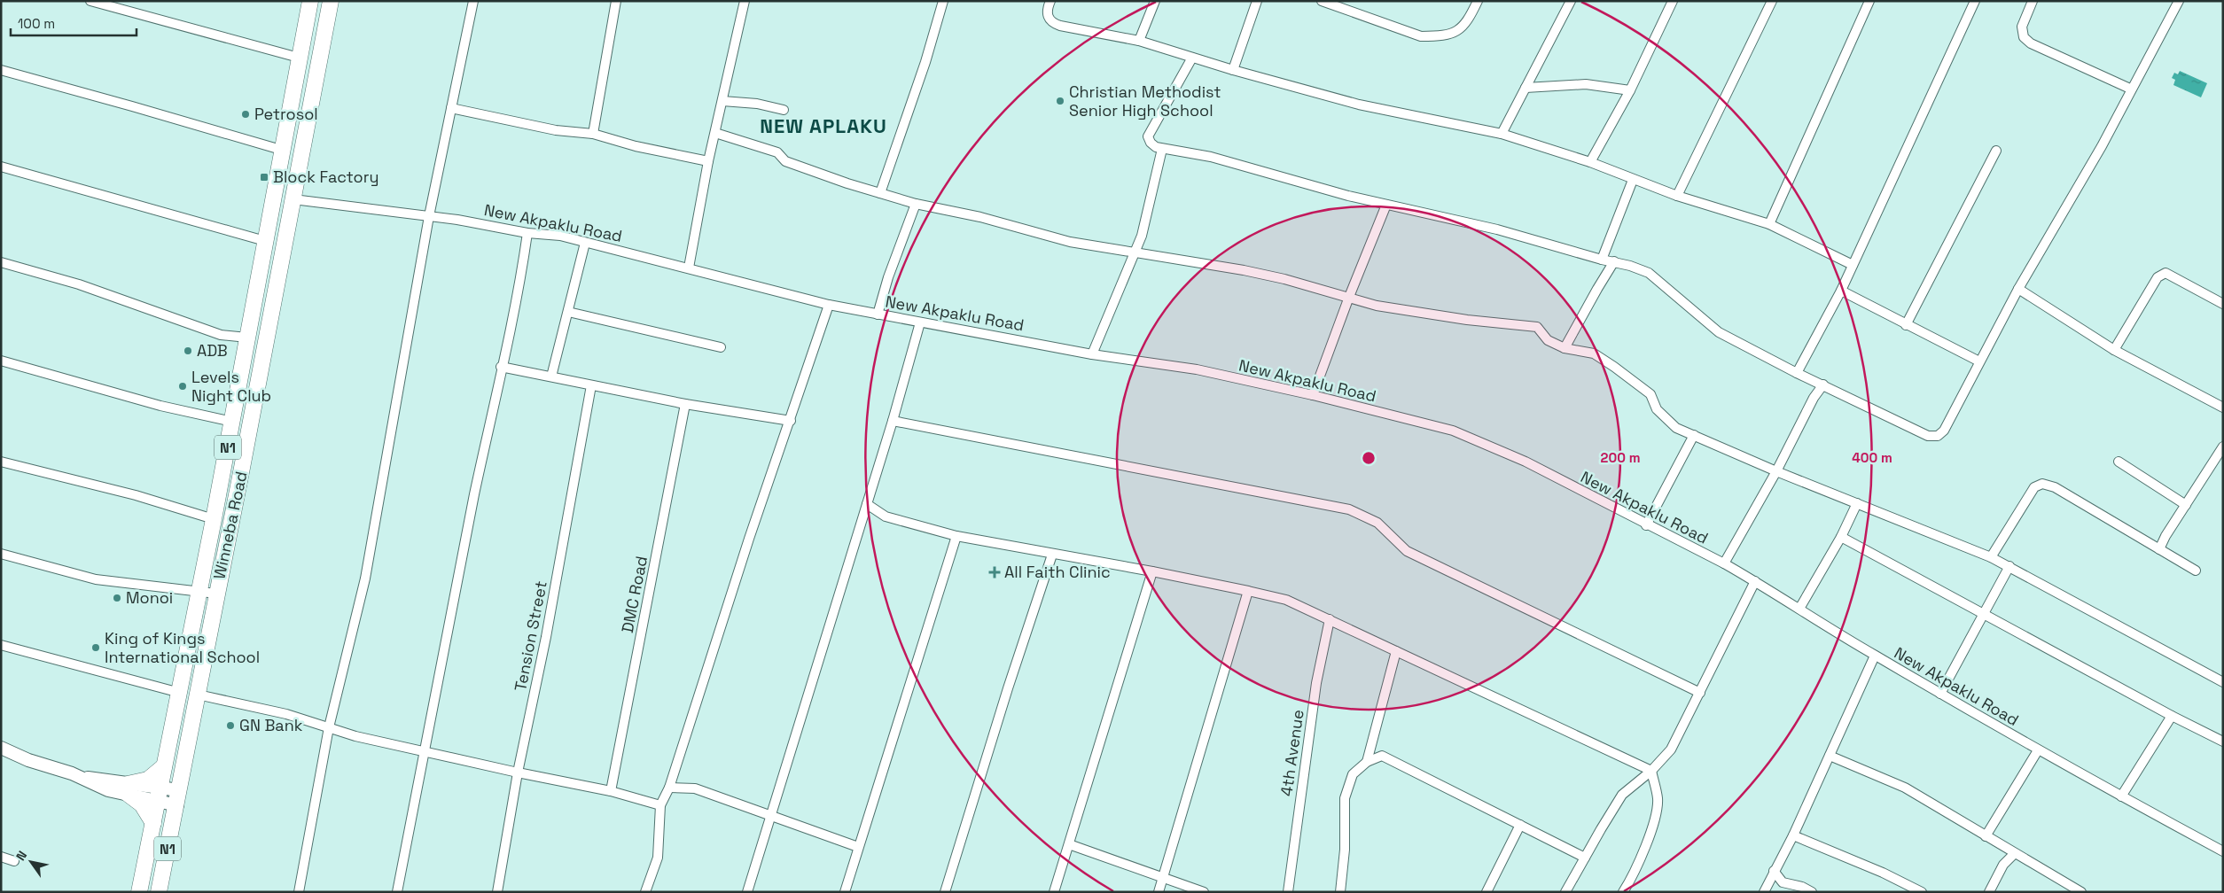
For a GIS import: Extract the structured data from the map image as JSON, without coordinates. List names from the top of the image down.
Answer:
{
  "streets": {
    "highway": ["N1", "Winneba Road"],
    "street": [
      "New Akpaklu Road",
      "DMC Road",
      "Tension Street",
      "4th Avenue"
    ]
  },
  "crossings": [
    ["New Akpaklu Road", "Winneba Road"]
  ],
  "districts": ["NEW APLAKU"],
  "places": {
    "other": [
      "Christian Methodist Senior High School",
      "Petrosol",
      "ADB",
      "Levels Night Club",
      "Monoi",
      "King of Kings International School",
      "GN Bank"
    ],
    "transit": ["Block Factory"],
    "health": ["All Faith Clinic"]
  },
  "scale_bar": "100 m",
  "north": "top left",
  "rings": ["200 m", "400 m"]
}
